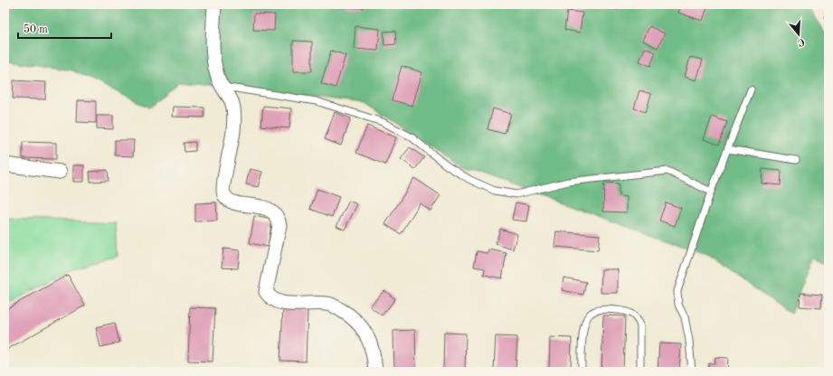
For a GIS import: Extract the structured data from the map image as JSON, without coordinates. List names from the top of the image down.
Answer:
{
  "scale_bar": "50 m",
  "north": "bottom"
}
